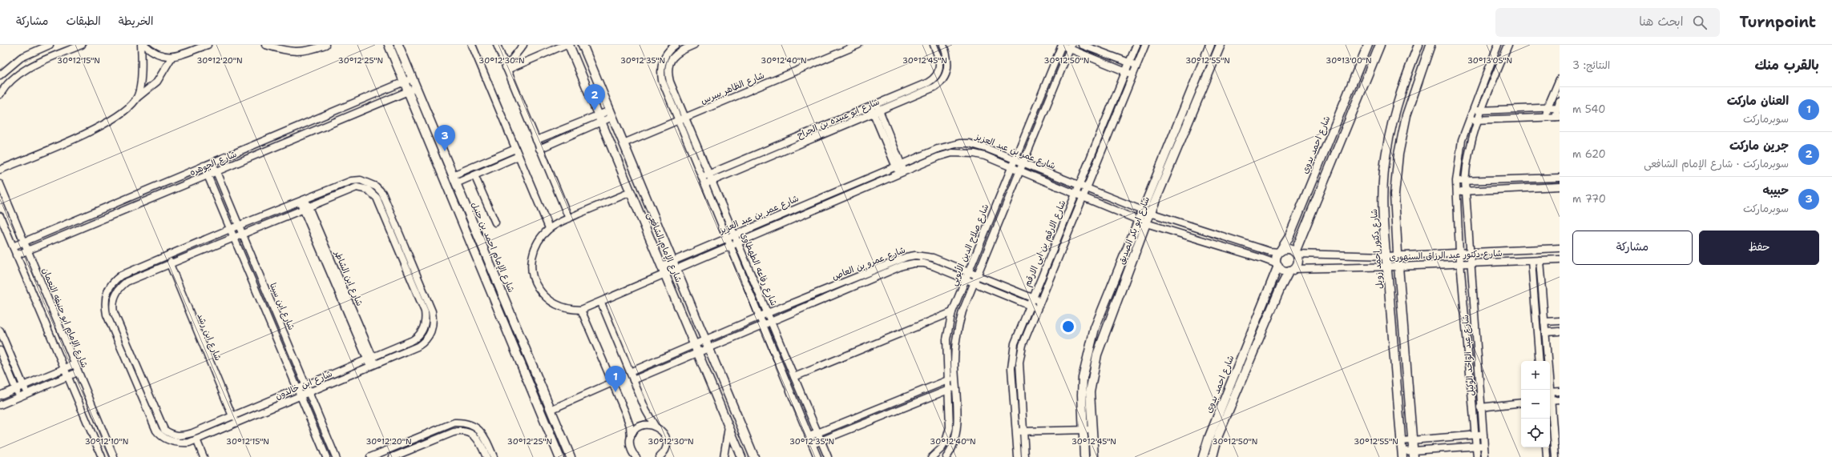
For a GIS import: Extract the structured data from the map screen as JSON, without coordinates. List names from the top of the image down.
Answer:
{
  "streets": {
    "street": [
      "شارع الظاهر بيبرس",
      "شارع ابو عبيده بن الجراح",
      "شارع احمد بدوى",
      "شارع عمر بن عبد العزيز",
      "شارع الجوهره",
      "شارع ابو بكر الصديق",
      "شارع الارقم بن ابى الارقم",
      "شارع صلاح الدين الأيوبي",
      "شارع الإمام احمد بن حنبل",
      "شارع الإمام الشافعى",
      "شارع دكتور احمد زويل",
      "شارع دكتور عبد الرزاق السنهورى",
      "شارع عمرو بن العاص",
      "شارع رفاعه الطهطاوى",
      "شارع ابن الشاطر",
      "شارع ابن سينا",
      "شارع الإمام ابو حنيفه النعمان",
      "شارع ابن رشد",
      "شارع عبد الواحد الوكيل",
      "شارع ابن خالدون"
    ]
  },
  "crossings": [
    ["شارع الظاهر بيبرس", "شارع الإمام الشافعى"],
    ["شارع الظاهر بيبرس", "شارع رفاعه الطهطاوى"],
    ["شارع ابو عبيده بن الجراح", "شارع رفاعه الطهطاوى"],
    ["شارع احمد بدوى", "شارع عمر بن عبد العزيز"],
    ["شارع احمد بدوى", "شارع دكتور عبد الرزاق السنهورى"],
    ["شارع عمر بن عبد العزيز", "شارع ابو بكر الصديق"],
    ["شارع عمر بن عبد العزيز", "شارع الارقم بن ابى الارقم"],
    ["شارع عمر بن عبد العزيز", "شارع صلاح الدين الأيوبي"],
    ["شارع عمر بن عبد العزيز", "شارع الإمام الشافعى"],
    ["شارع عمر بن عبد العزيز", "شارع دكتور عبد الرزاق السنهورى"],
    ["شارع عمر بن عبد العزيز", "شارع رفاعه الطهطاوى"],
    ["شارع الجوهره", "شارع الإمام احمد بن حنبل"],
    ["شارع الجوهره", "شارع ابن سينا"],
    ["شارع الجوهره", "شارع الإمام ابو حنيفه النعمان"],
    ["شارع الارقم بن ابى الارقم", "شارع عمرو بن العاص"],
    ["شارع صلاح الدين الأيوبي", "شارع عمرو بن العاص"],
    ["شارع الإمام الشافعى", "شارع عمرو بن العاص"],
    ["شارع دكتور احمد زويل", "شارع دكتور عبد الرزاق السنهورى"],
    ["شارع دكتور عبد الرزاق السنهورى", "شارع عبد الواحد الوكيل"],
    ["شارع عمرو بن العاص", "شارع رفاعه الطهطاوى"],
    ["شارع ابن الشاطر", "شارع ابن خالدون"],
    ["شارع ابن سينا", "شارع ابن خالدون"],
    ["شارع ابن رشد", "شارع ابن خالدون"]
  ],
  "page": {
    "header": "Turnpoint",
    "search": "ابحث هنا",
    "nav": ["الخريطة", "الطبقات", "مشاركة"],
    "heading": ["بالقرب منك", "النتائج: 3"],
    "pins": ["2", "3", "1"],
    "list": [
      {
        "mark": "1",
        "name": "العنان ماركت",
        "note": "سوبرماركت",
        "value": "540 m"
      },
      {
        "mark": "2",
        "name": "جرين ماركت",
        "note": "سوبرماركت · شارع الإمام الشافعى",
        "value": "620 m"
      },
      {
        "mark": "3",
        "name": "حبيبه",
        "note": "سوبرماركت",
        "value": "770 m"
      }
    ],
    "buttons": ["حفظ", "مشاركة"],
    "map_buttons": ["+", "−"]
  },
  "coordinates": [
    "30°12'30\"N",
    "30°12'40\"N",
    "30°12'50\"N",
    "30°13'05\"N",
    "30°12'15\"N",
    "30°12'20\"N",
    "30°12'25\"N",
    "30°12'35\"N",
    "30°12'45\"N",
    "30°12'55\"N",
    "30°13'00\"N",
    "30°12'10\"N"
  ]
}
